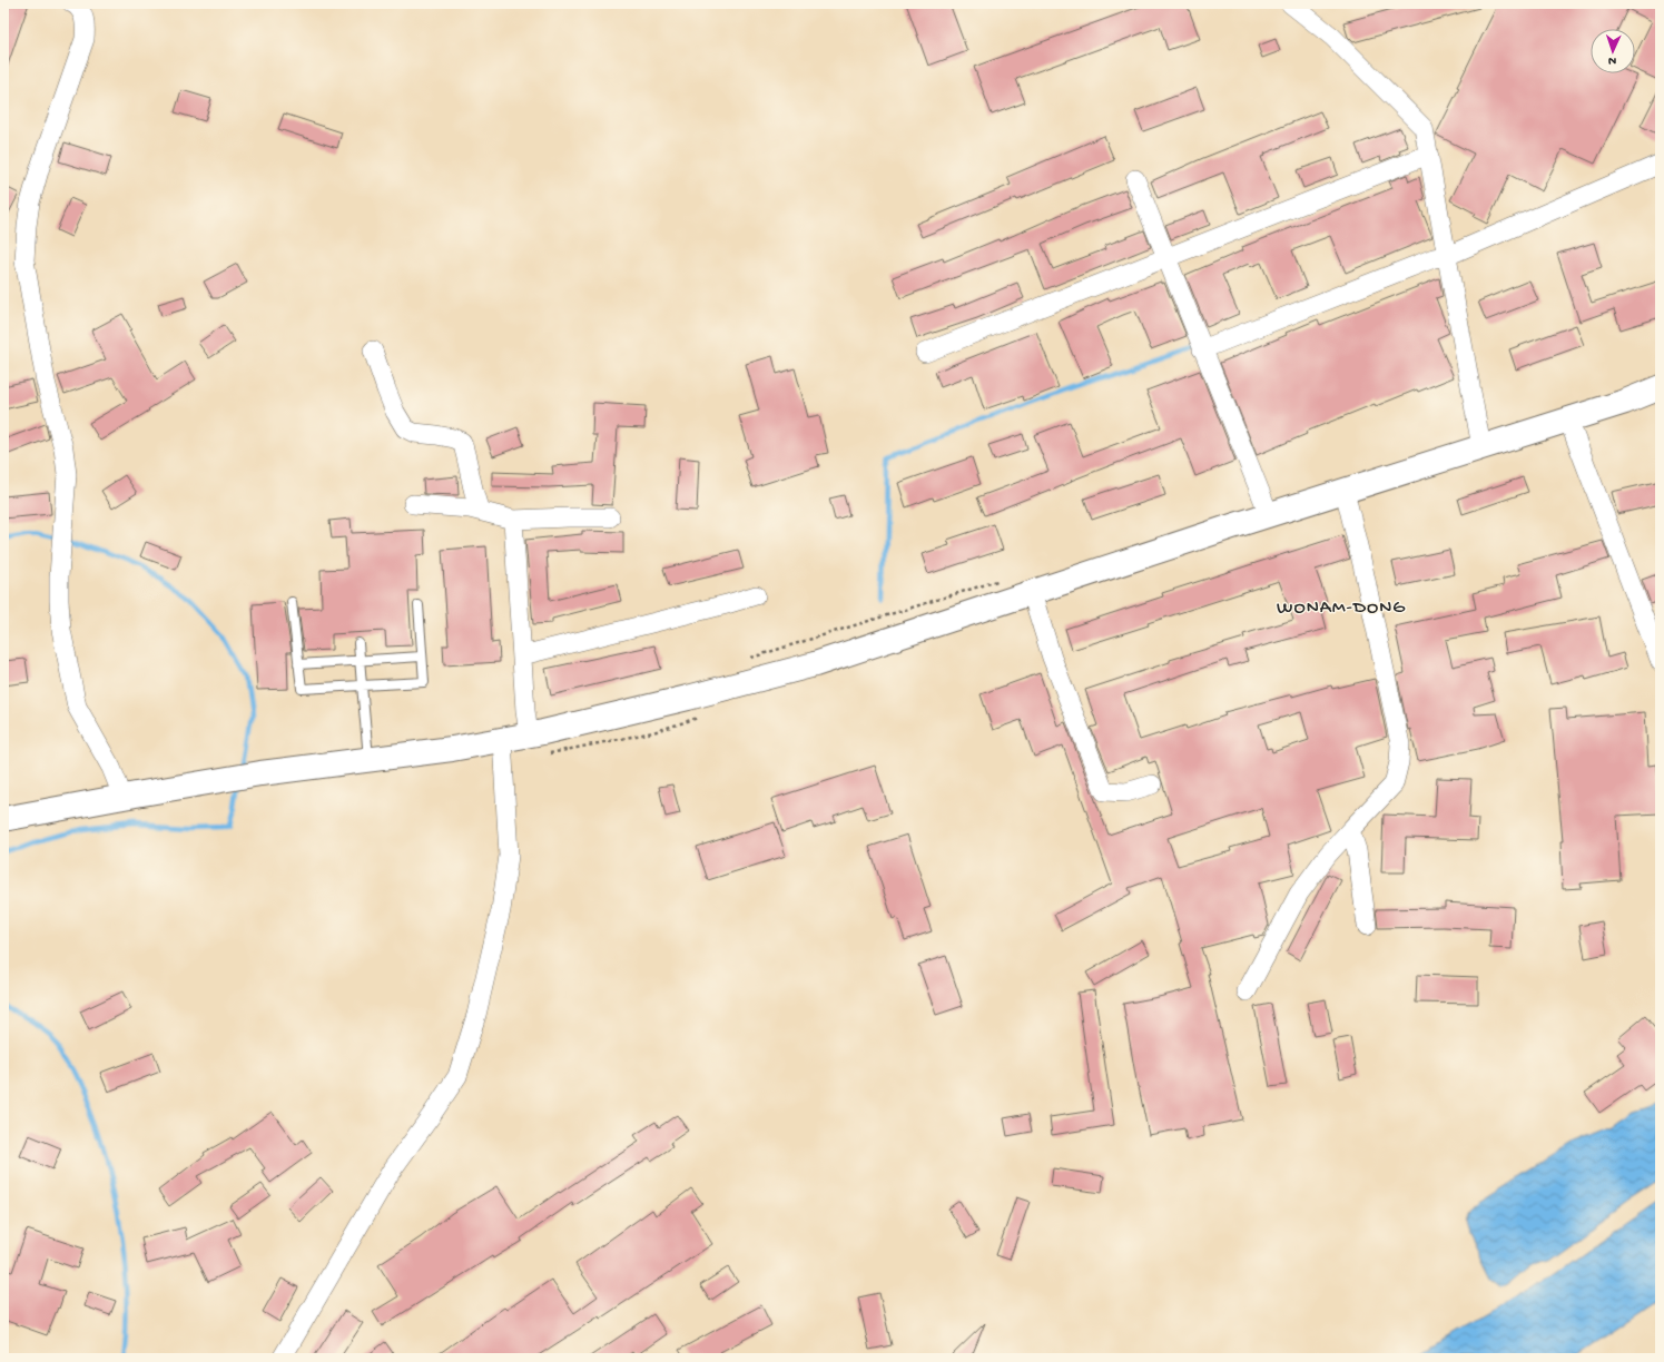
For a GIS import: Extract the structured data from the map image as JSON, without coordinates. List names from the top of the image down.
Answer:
{
  "districts": ["WONAM-DONG"],
  "north": "bottom"
}
